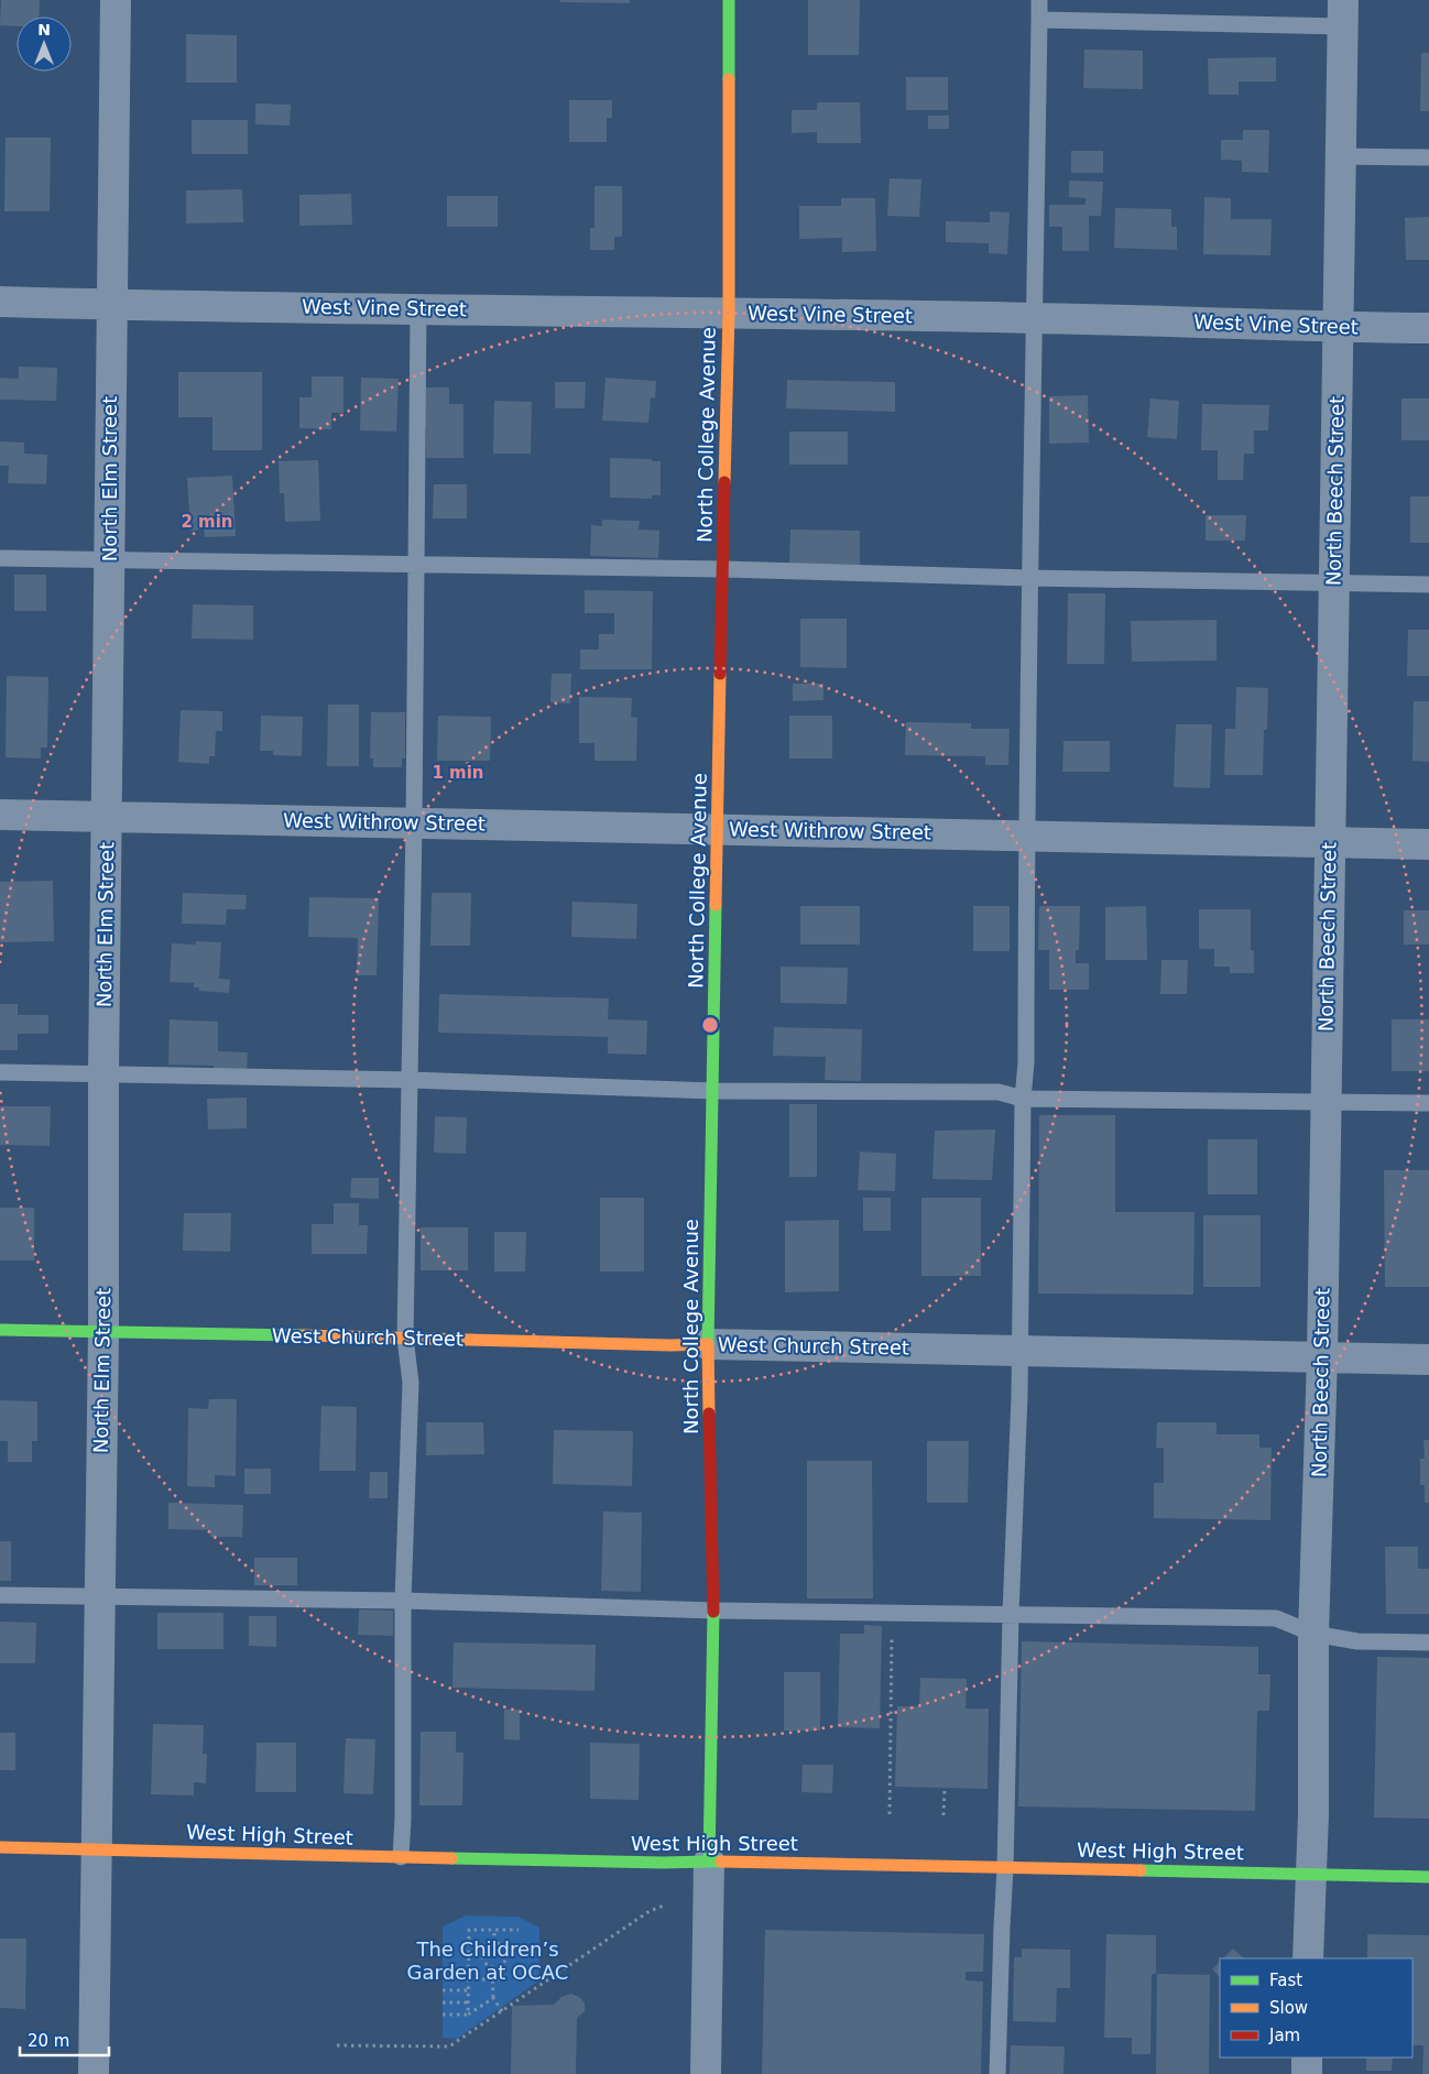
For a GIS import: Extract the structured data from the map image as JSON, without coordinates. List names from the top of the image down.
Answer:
{
  "streets": {
    "main road": ["North College Avenue", "West Church Street", "West High Street"],
    "street": [
      "West Vine Street",
      "North Elm Street",
      "North Beech Street",
      "West Withrow Street"
    ]
  },
  "crossings": [
    ["West Vine Street", "North College Avenue"],
    ["West Vine Street", "North Elm Street"],
    ["West Vine Street", "North Beech Street"],
    ["North College Avenue", "West Withrow Street"],
    ["North College Avenue", "West Church Street"],
    ["North College Avenue", "West High Street"],
    ["North Elm Street", "West Withrow Street"],
    ["North Elm Street", "West Church Street"],
    ["North Elm Street", "West High Street"],
    ["North Beech Street", "West Withrow Street"],
    ["North Beech Street", "West Church Street"],
    ["North Beech Street", "West High Street"]
  ],
  "parks": ["The Children’s Garden at OCAC"],
  "legend": ["Fast", "Slow", "Jam"],
  "scale_bar": "20 m",
  "north": "top",
  "rings": ["2 min", "1 min"]
}
